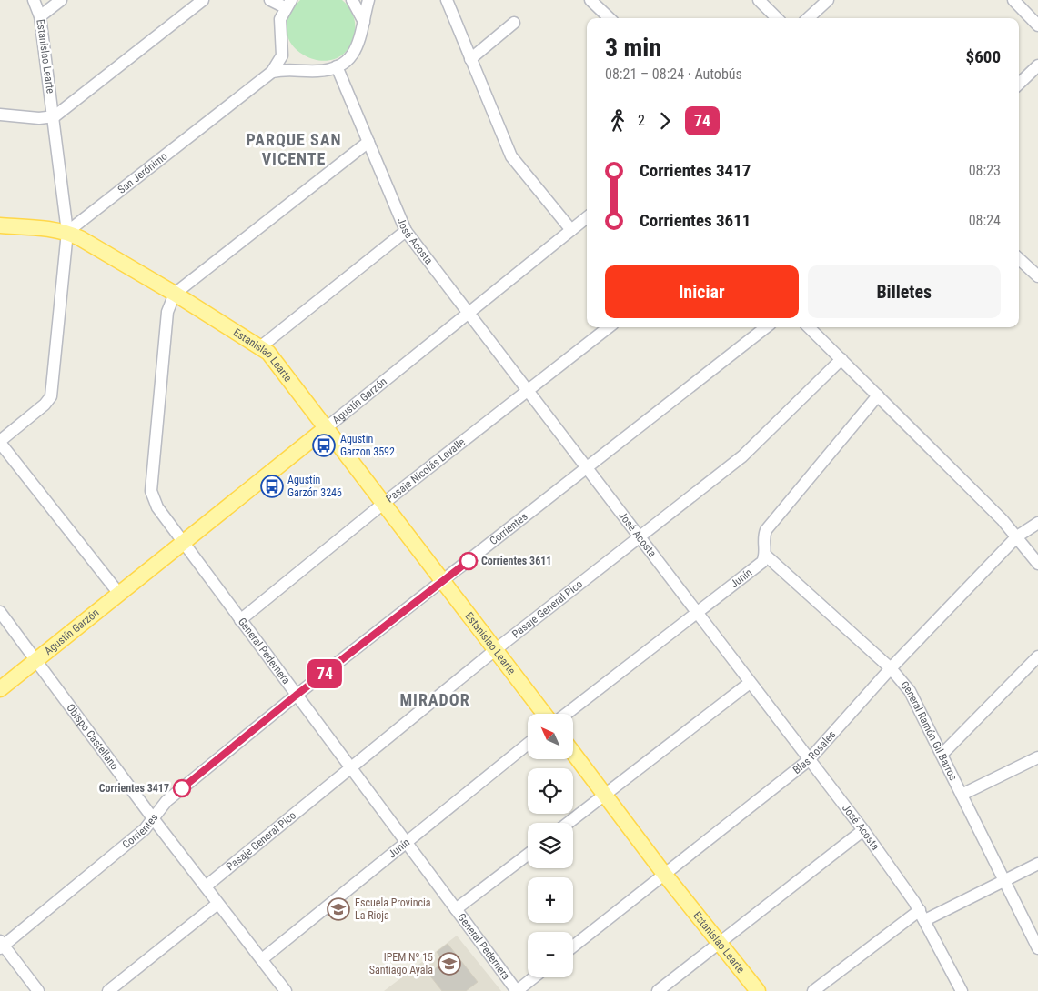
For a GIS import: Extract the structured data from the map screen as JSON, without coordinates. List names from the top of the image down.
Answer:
{
  "streets": {
    "main road": ["Estanislao Learte", "Agustín Garzón"],
    "street": [
      "San Jerónimo",
      "José Acosta",
      "Pasaje Nicolás Levalle",
      "Corrientes",
      "Junín",
      "Pasaje General Pico",
      "General Pedernera",
      "General Ramón Gil Barros",
      "Obispo Castellano",
      "Blas Rosales"
    ]
  },
  "crossings": [
    ["Estanislao Learte", "San Jerónimo"],
    ["Estanislao Learte", "Agustín Garzón"],
    ["Estanislao Learte", "Pasaje Nicolás Levalle"],
    ["Estanislao Learte", "Corrientes"],
    ["Estanislao Learte", "Pasaje General Pico"],
    ["Estanislao Learte", "General Pedernera"],
    ["Estanislao Learte", "Blas Rosales"],
    ["José Acosta", "Agustín Garzón"],
    ["José Acosta", "Pasaje Nicolás Levalle"],
    ["José Acosta", "Corrientes"],
    ["José Acosta", "Junín"],
    ["José Acosta", "Pasaje General Pico"],
    ["José Acosta", "Blas Rosales"],
    ["Agustín Garzón", "General Pedernera"],
    ["Agustín Garzón", "Obispo Castellano"],
    ["Pasaje Nicolás Levalle", "General Pedernera"],
    ["Corrientes", "General Pedernera"],
    ["Corrientes", "Obispo Castellano"],
    ["Junín", "General Pedernera"],
    ["Junín", "General Ramón Gil Barros"],
    ["Junín", "Obispo Castellano"],
    ["Pasaje General Pico", "General Pedernera"],
    ["Pasaje General Pico", "Obispo Castellano"],
    ["General Ramón Gil Barros", "Blas Rosales"]
  ],
  "districts": ["PARQUE SAN VICENTE", "MIRADOR"],
  "places": {
    "bus stop": ["Agustin Garzon 3592", "Agustín Garzón 3246"],
    "other": ["Corrientes 3611", "Corrientes 3417"],
    "school or university": ["Escuela Provincia La Rioja", "IPEM Nº 15 Santiago Ayala"]
  },
  "lines": ["bus line 74"],
  "north": "top left",
  "page": {
    "on_map": "74",
    "heading": ["3 min", "08:21 – 08:24 · Autobús", "$600"],
    "legs": ["2", "74"],
    "list": [
      {
        "name": "Corrientes 3417",
        "value": "08:23"
      },
      {
        "name": "Corrientes 3611",
        "value": "08:24"
      }
    ],
    "buttons": ["Iniciar", "Billetes"],
    "map_buttons": ["+", "−"]
  }
}
